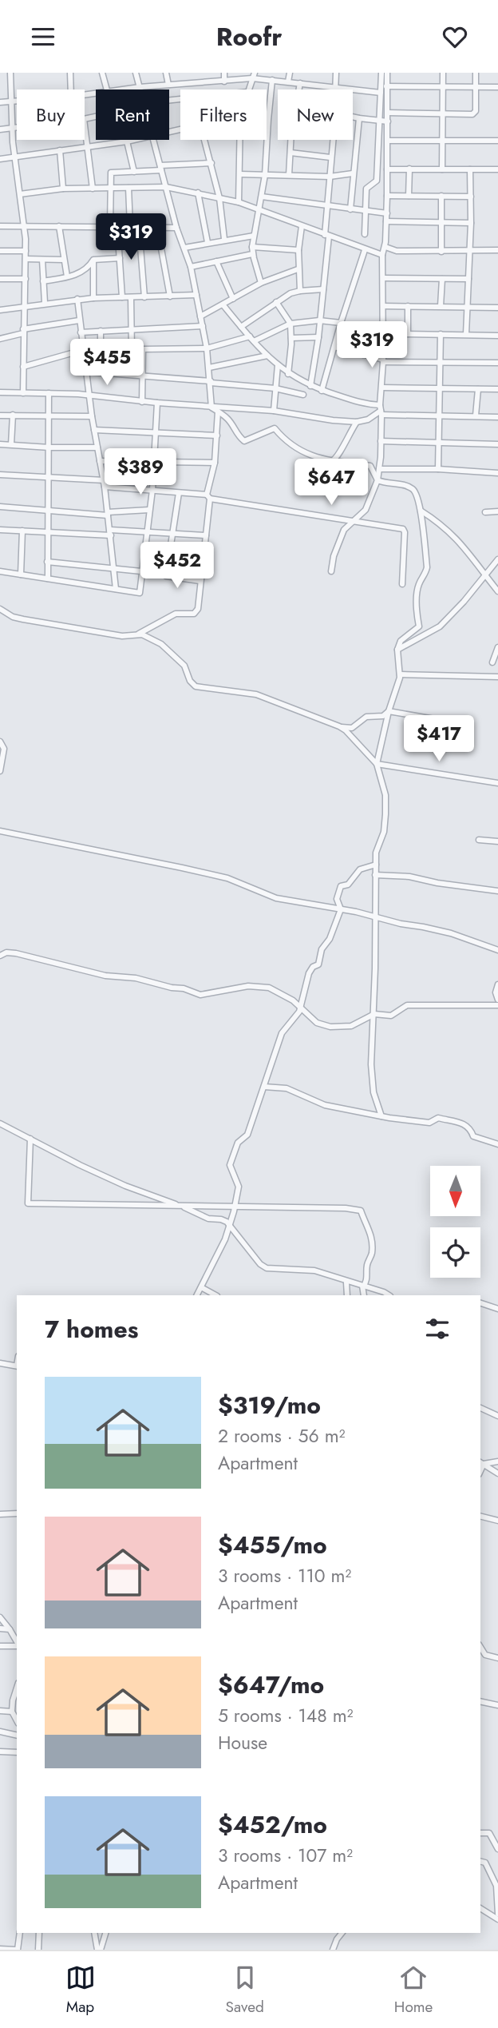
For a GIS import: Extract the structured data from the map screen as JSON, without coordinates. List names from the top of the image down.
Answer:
{
  "north": "bottom",
  "page": {
    "header": "Roofr",
    "chip": [
      "Buy",
      "Rent",
      "Filters",
      "New"
    ],
    "price": [
      "$319",
      "$319",
      "$455",
      "$389",
      "$647",
      "$452",
      "$417"
    ],
    "heading": "7 homes",
    "list": [
      {
        "name": "$319/mo",
        "note": "2 rooms · 56 m² · Apartment"
      },
      {
        "name": "$455/mo",
        "note": "3 rooms · 110 m² · Apartment"
      },
      {
        "name": "$647/mo",
        "note": "5 rooms · 148 m² · House"
      },
      {
        "name": "$452/mo",
        "note": "3 rooms · 107 m² · Apartment"
      }
    ],
    "tabs": ["Map", "Saved", "Home"]
  }
}
